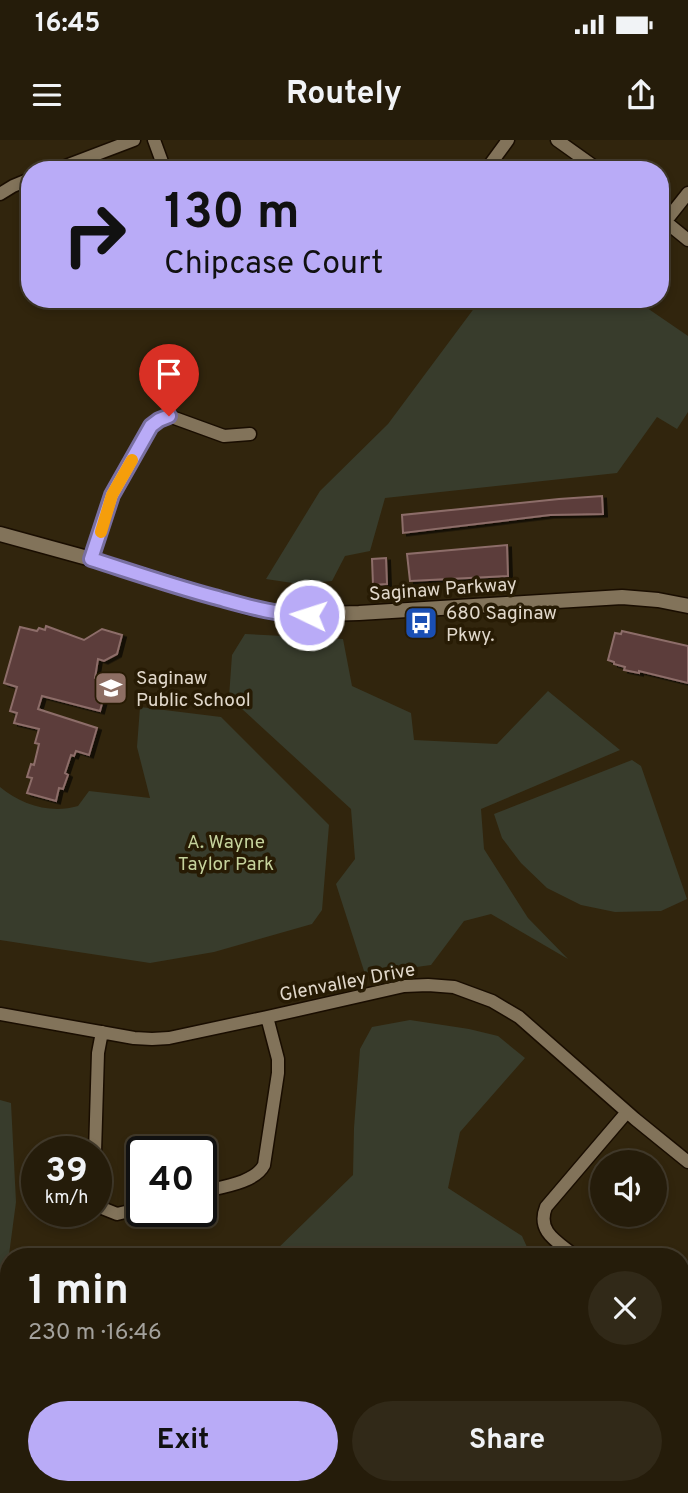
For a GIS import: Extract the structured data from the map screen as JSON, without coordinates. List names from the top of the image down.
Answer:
{
  "streets": {
    "street": ["Saginaw Parkway", "Glenvalley Drive"]
  },
  "parks": ["A. Wayne Taylor Park"],
  "places": {
    "bus stop": ["680 Saginaw Pkwy."],
    "school or university": ["Saginaw Public School"]
  },
  "page": {
    "status": "16:45",
    "header": "Routely",
    "turn": ["130 m", "Chipcase Court"],
    "speed": "39 km/h",
    "limit": "40",
    "heading": ["1 min", "230 m · 16:46"],
    "buttons": ["Exit", "Share"]
  }
}
